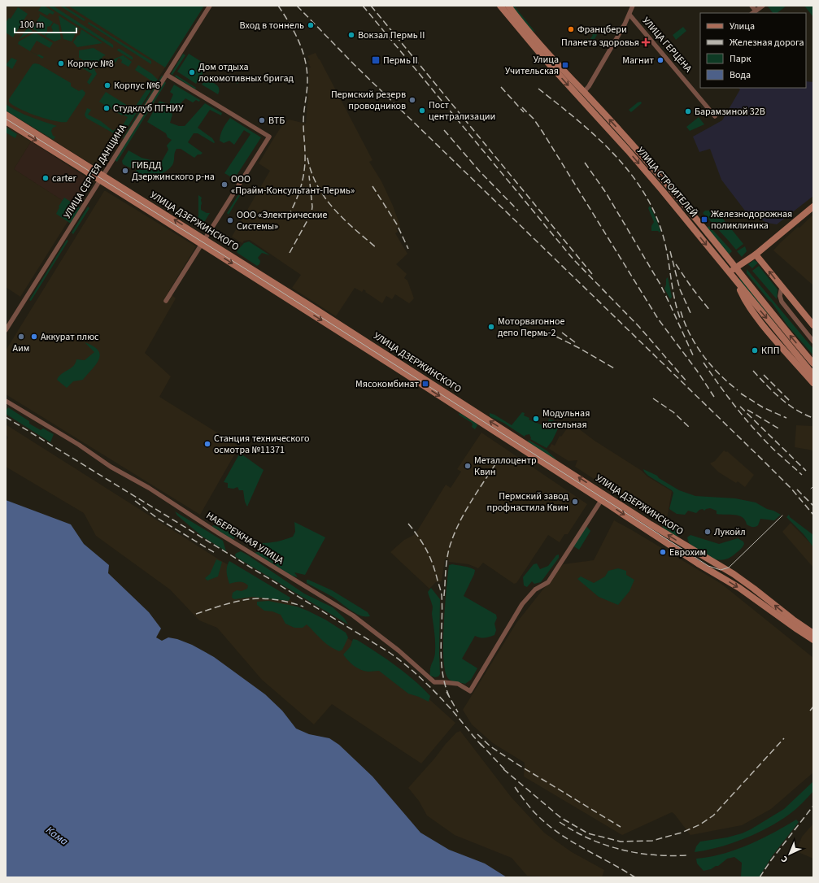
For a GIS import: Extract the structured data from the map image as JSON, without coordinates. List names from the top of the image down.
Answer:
{
  "streets": {
    "main road": ["УЛИЦА СТРОИТЕЛЕЙ", "УЛИЦА ДЗЕРЖИНСКОГО"],
    "street": ["УЛИЦА ГЕРЦЕНА", "УЛИЦА СЕРГЕЯ ДАНЩИНА", "НАБЕРЕЖНАЯ УЛИЦА"]
  },
  "crossings": [
    ["УЛИЦА СЕРГЕЯ ДАНЩИНА", "УЛИЦА ДЗЕРЖИНСКОГО"],
    ["УЛИЦА ДЗЕРЖИНСКОГО", "НАБЕРЕЖНАЯ УЛИЦА"]
  ],
  "water": ["Кама"],
  "places": {
    "other": [
      "Вход в тоннель",
      "Францбери",
      "Вокзал Пермь II",
      "Магнит",
      "Корпус №8",
      "Дом отдыха локомотивных бригад",
      "Корпус №6",
      "Пермский резерв проводников",
      "Студклуб ПГНИУ",
      "Пост централизации",
      "Барамзиной 32В",
      "ВТБ",
      "ГИБДД Дзержинского р-на",
      "carter",
      "ООО «Прайм-Консультант-Пермь»",
      "ООО «Электрические Системы»",
      "Моторвагонное депо Пермь-2",
      "Аим",
      "Аккурат плюс",
      "КПП",
      "Модульная котельная",
      "Станция технического осмотра №11371",
      "Металлоцентр Квин",
      "Пермский завод профнастила Квин",
      "Лукойл",
      "Еврохим"
    ],
    "health": ["Планета здоровья"],
    "transit": [
      "Пермь II",
      "Улица Учительская",
      "Железнодорожная поликлиника",
      "Мясокомбинат"
    ]
  },
  "legend": [
    "Улица",
    "Железная дорога",
    "Парк",
    "Вода"
  ],
  "scale_bar": "100 m",
  "north": "bottom left"
}
